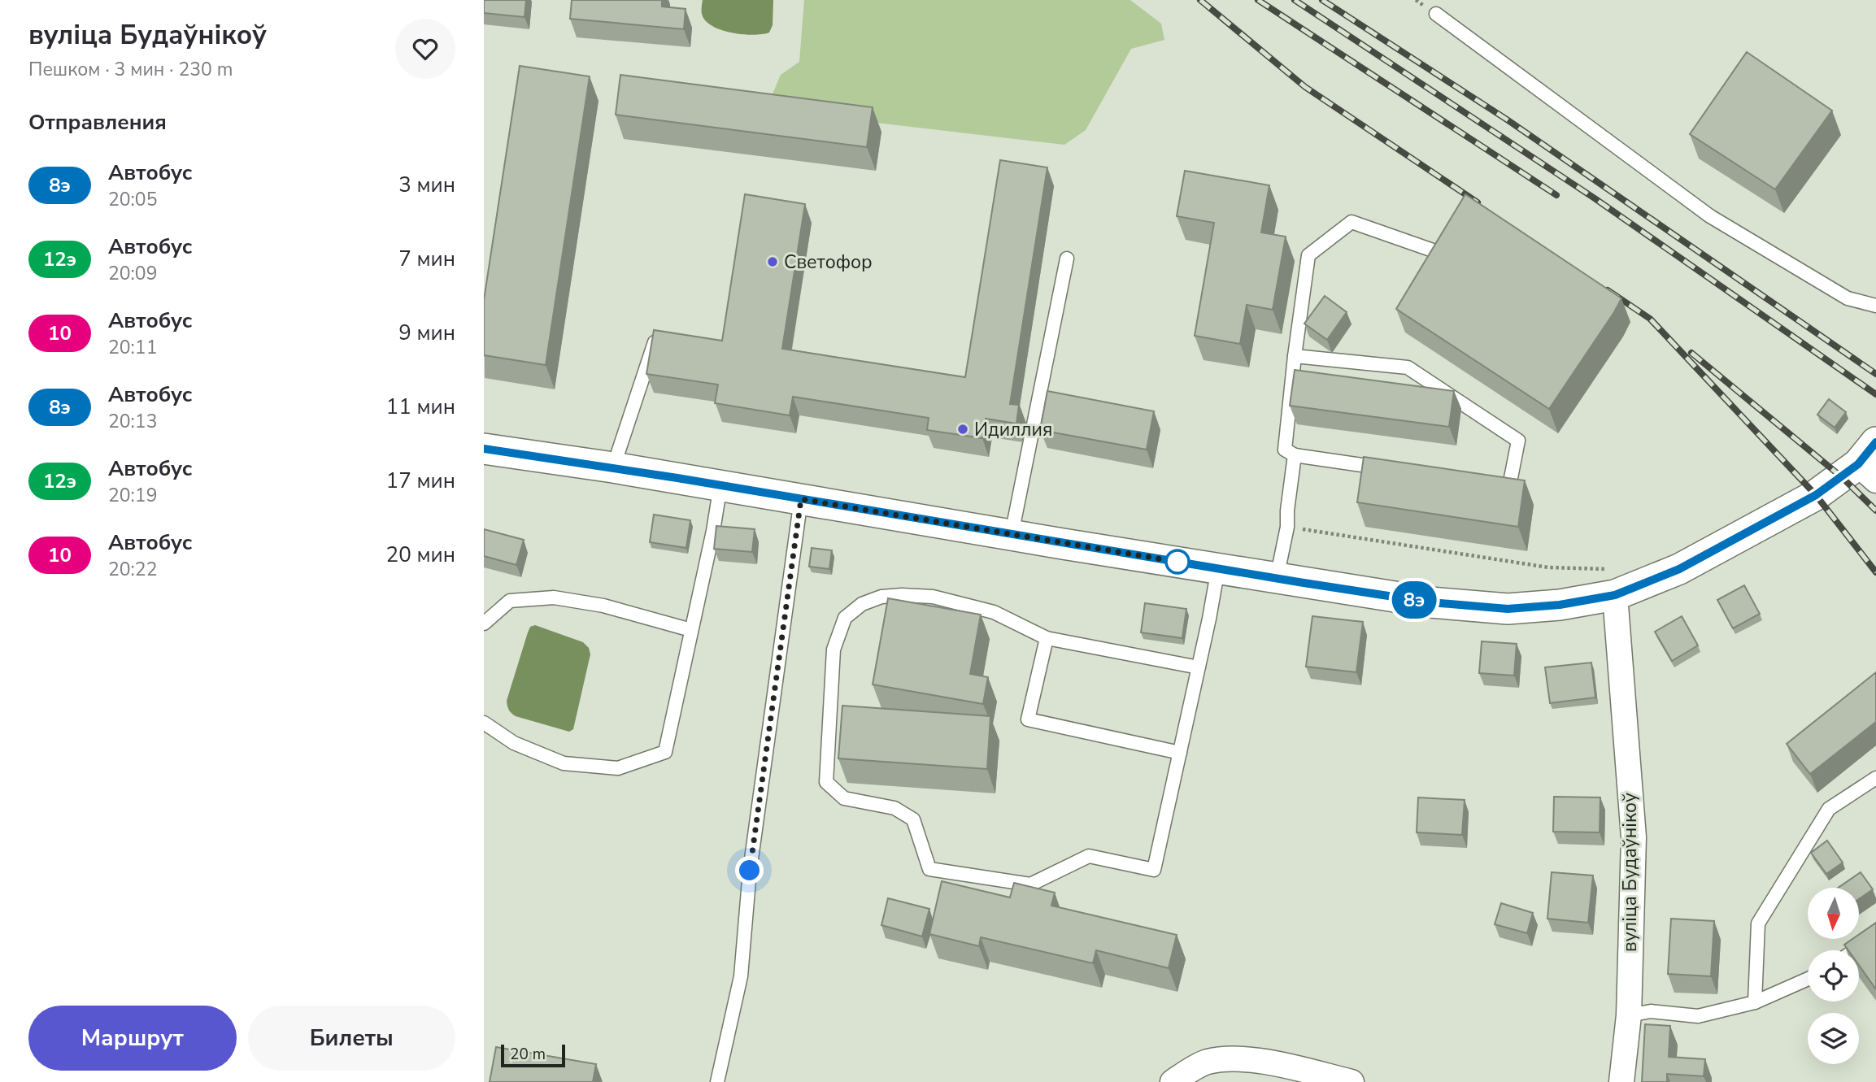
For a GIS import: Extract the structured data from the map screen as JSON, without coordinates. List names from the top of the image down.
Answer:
{
  "streets": {
    "street": ["вуліца Будаўнікоў"]
  },
  "places": ["Светофор", "Идиллия"],
  "lines": ["bus line 8э"],
  "scale_bar": "20 m",
  "north": "bottom",
  "page": {
    "heading": [
      ["вуліца Будаўнікоў", "Пешком · 3 мин · 230 m"],
      "Отправления"
    ],
    "on_map": "8э",
    "list": [
      {
        "mark": "8э",
        "name": "Автобус",
        "note": "20:05",
        "value": "3 мин"
      },
      {
        "mark": "12э",
        "name": "Автобус",
        "note": "20:09",
        "value": "7 мин"
      },
      {
        "mark": "10",
        "name": "Автобус",
        "note": "20:11",
        "value": "9 мин"
      },
      {
        "mark": "8э",
        "name": "Автобус",
        "note": "20:13",
        "value": "11 мин"
      },
      {
        "mark": "12э",
        "name": "Автобус",
        "note": "20:19",
        "value": "17 мин"
      },
      {
        "mark": "10",
        "name": "Автобус",
        "note": "20:22",
        "value": "20 мин"
      }
    ],
    "buttons": ["Маршрут", "Билеты"],
    "scale": "20 m"
  }
}
